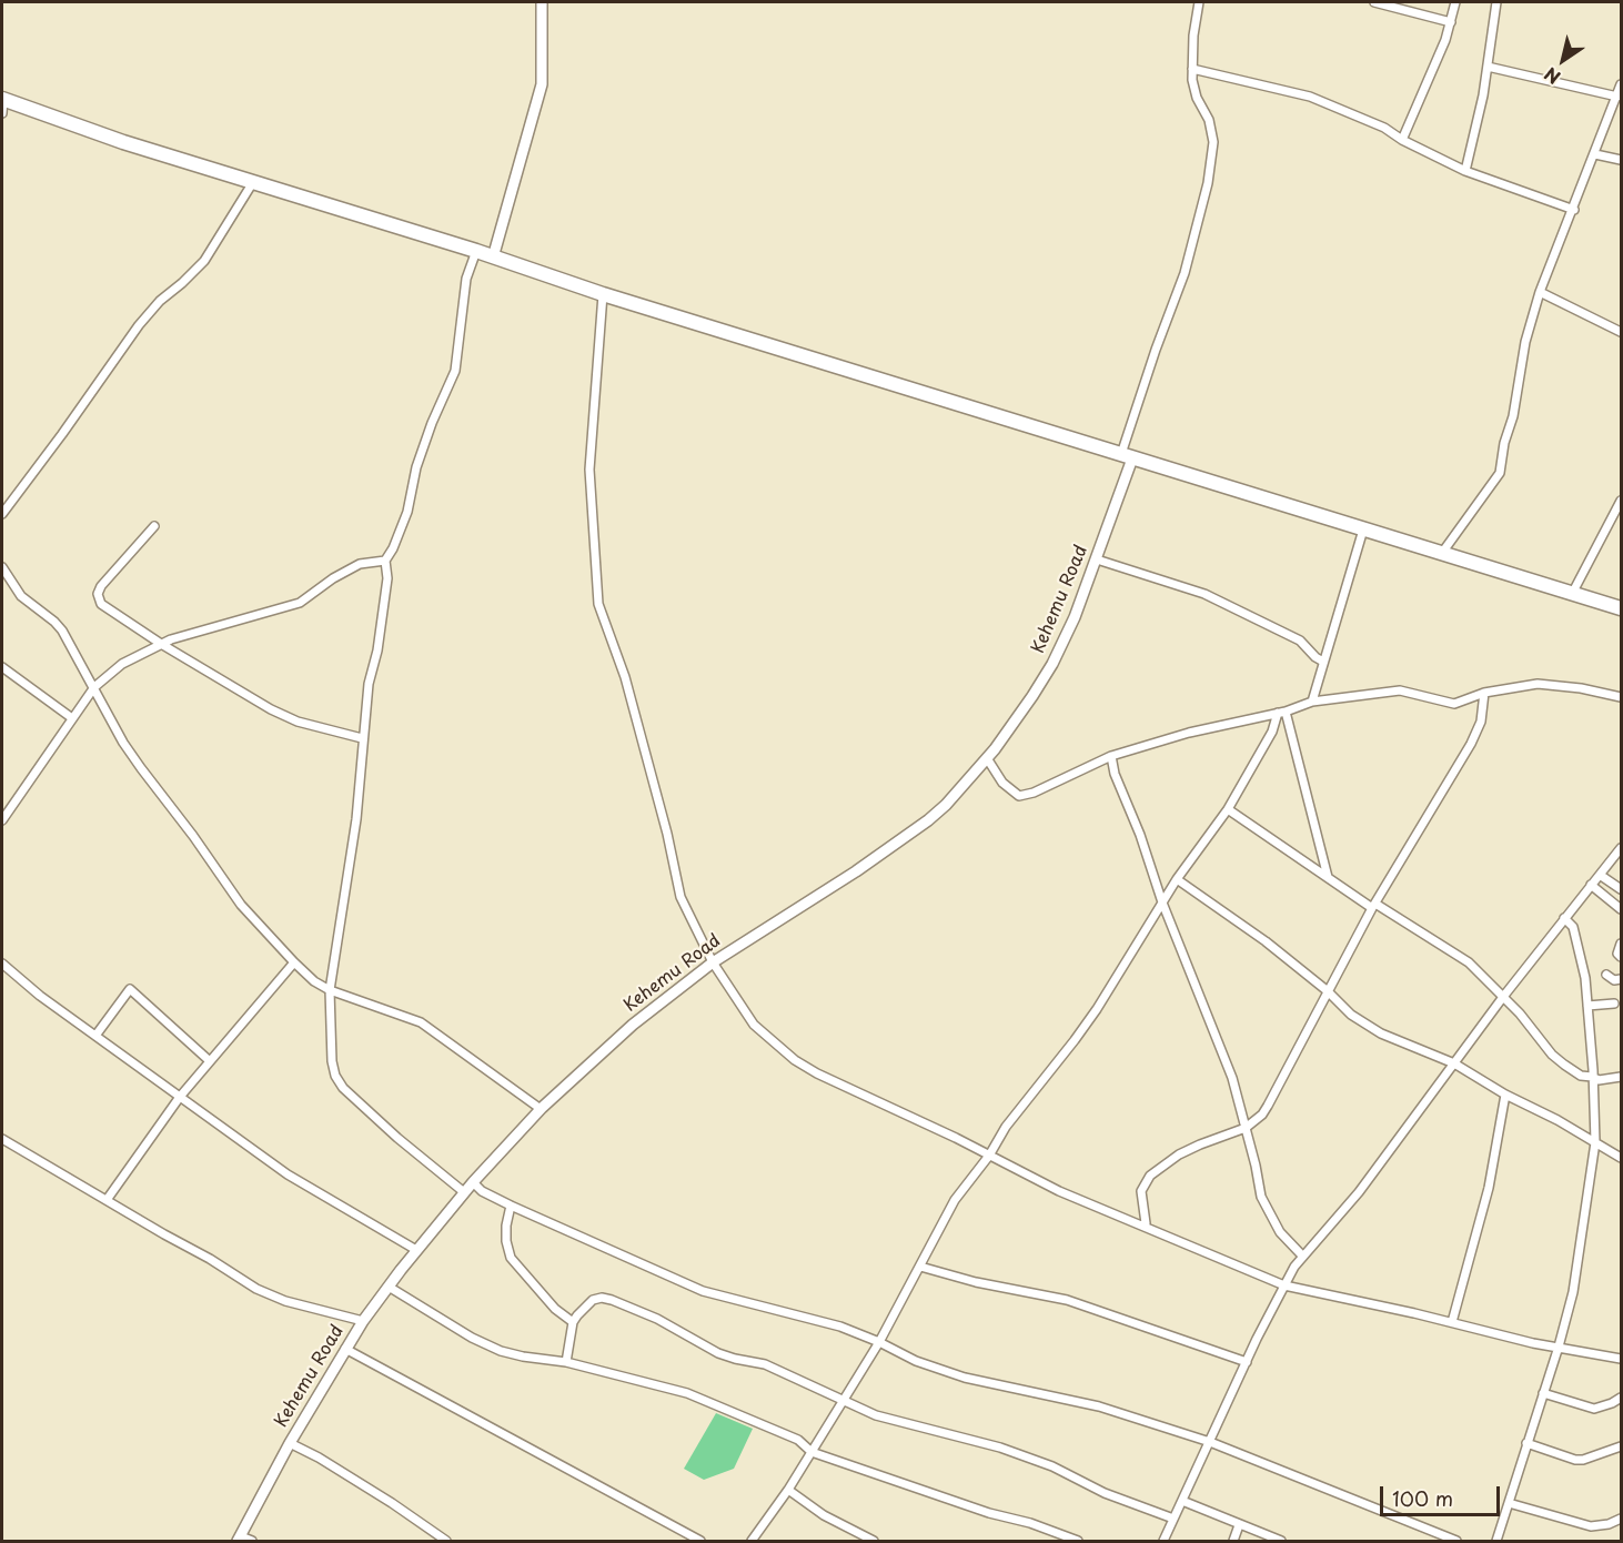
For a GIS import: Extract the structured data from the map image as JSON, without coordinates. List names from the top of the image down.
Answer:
{
  "streets": {
    "street": ["Kehemu Road"]
  },
  "scale_bar": "100 m",
  "north": "bottom left"
}
